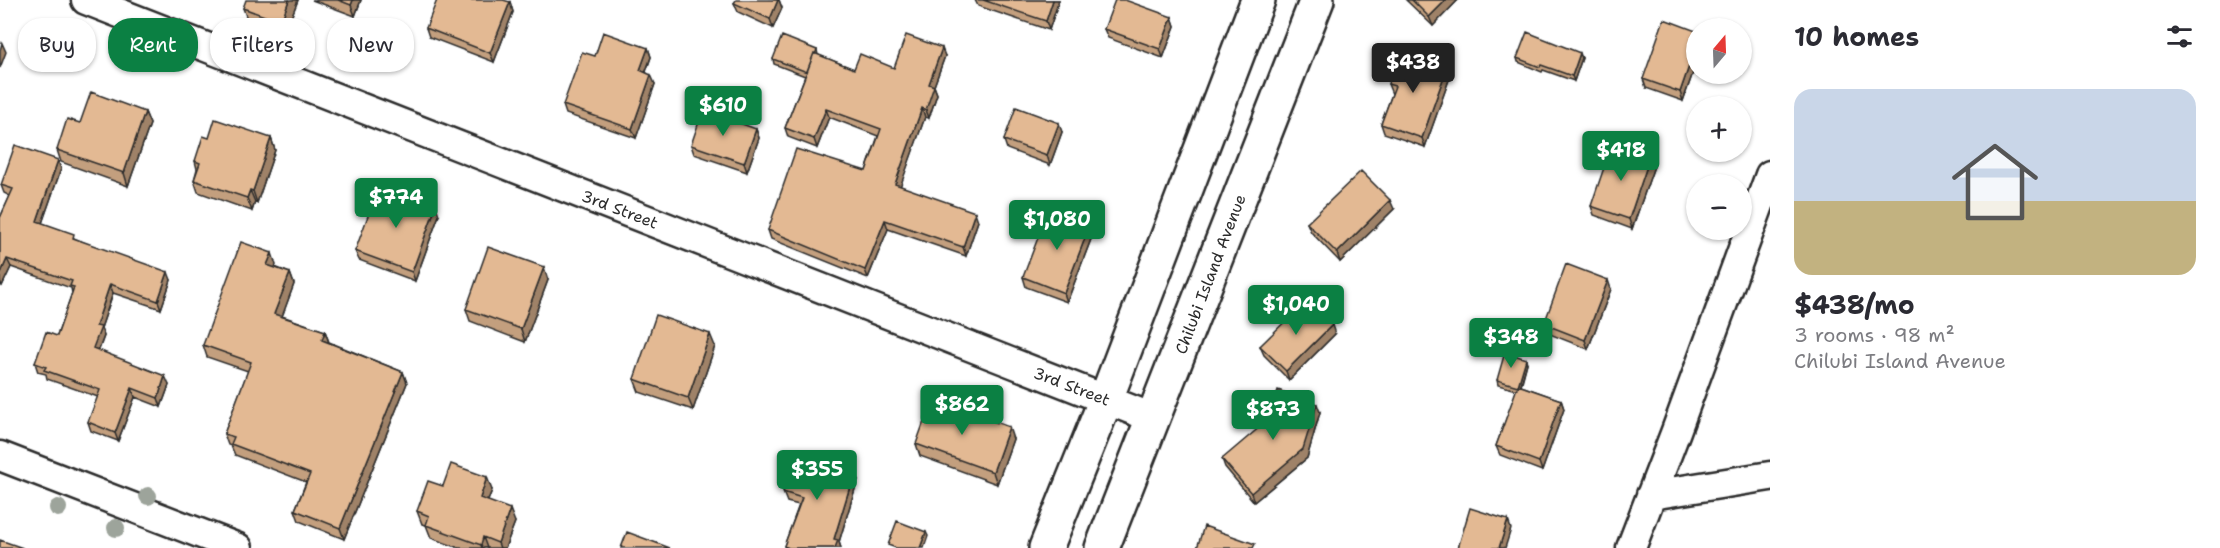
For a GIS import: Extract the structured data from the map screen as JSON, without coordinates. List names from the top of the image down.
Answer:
{
  "streets": {
    "street": ["3rd Street", "Chilubi Island Avenue"]
  },
  "crossings": [
    ["3rd Street", "Chilubi Island Avenue"]
  ],
  "north": "top",
  "page": {
    "heading": "10 homes",
    "map_buttons": ["+", "−"],
    "chip": [
      "Buy",
      "Rent",
      "Filters",
      "New"
    ],
    "price": [
      "$438",
      "$610",
      "$418",
      "$774",
      "$1,080",
      "$1,040",
      "$348",
      "$862",
      "$873",
      "$355"
    ],
    "list": [
      {
        "name": "$438/mo",
        "note": "3 rooms · 98 m² · Chilubi Island Avenue"
      }
    ]
  }
}
